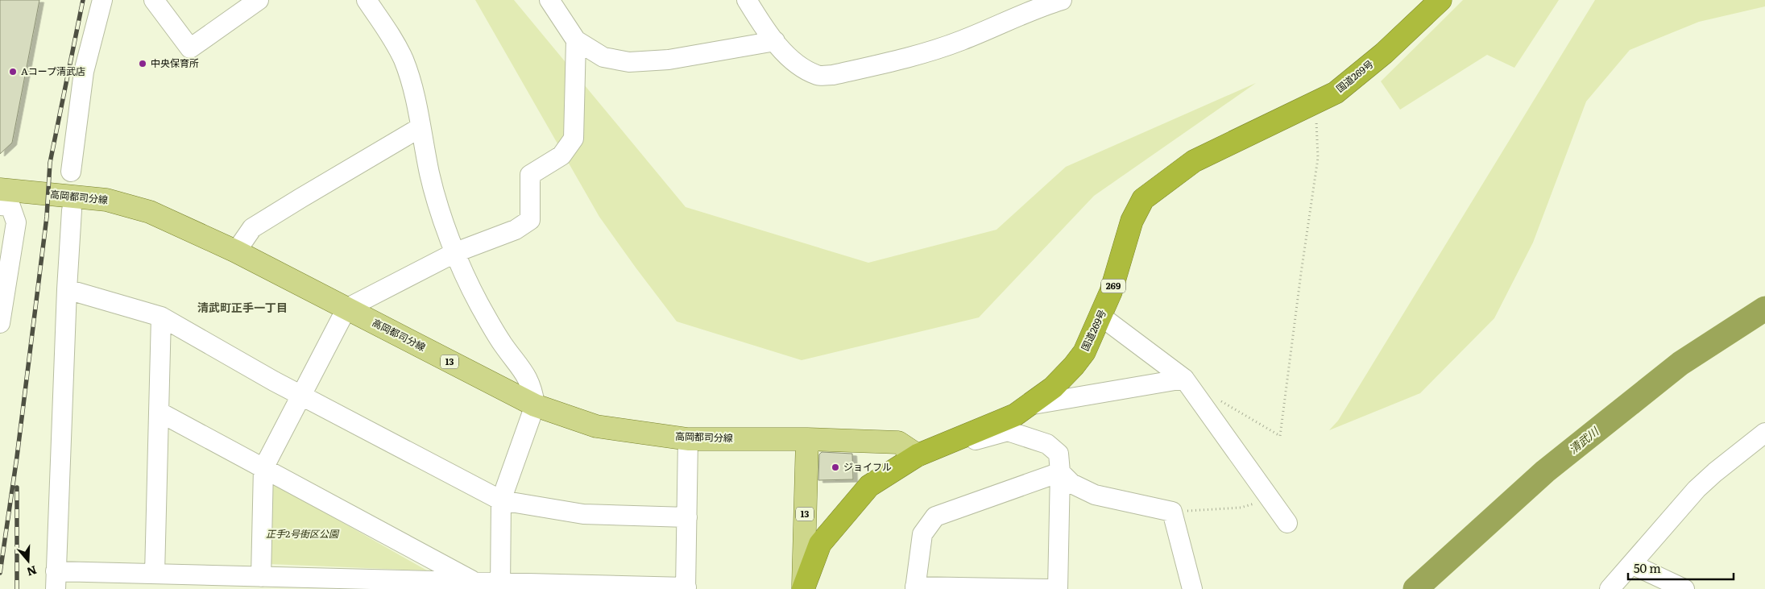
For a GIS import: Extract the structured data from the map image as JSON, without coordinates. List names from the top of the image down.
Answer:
{
  "streets": {
    "highway": ["国道269号", "269"],
    "main road": ["高岡都司分線", "13"]
  },
  "crossings": [
    ["国道269号", "高岡都司分線"],
    ["国道269号", "13"],
    ["高岡都司分線", "13"]
  ],
  "districts": ["清武町正手一丁目"],
  "water": ["清武川"],
  "parks": ["正手2号街区公園"],
  "places": ["中央保育所", "Aコープ清武店", "ジョイフル"],
  "scale_bar": "50 m",
  "north": "bottom"
}
